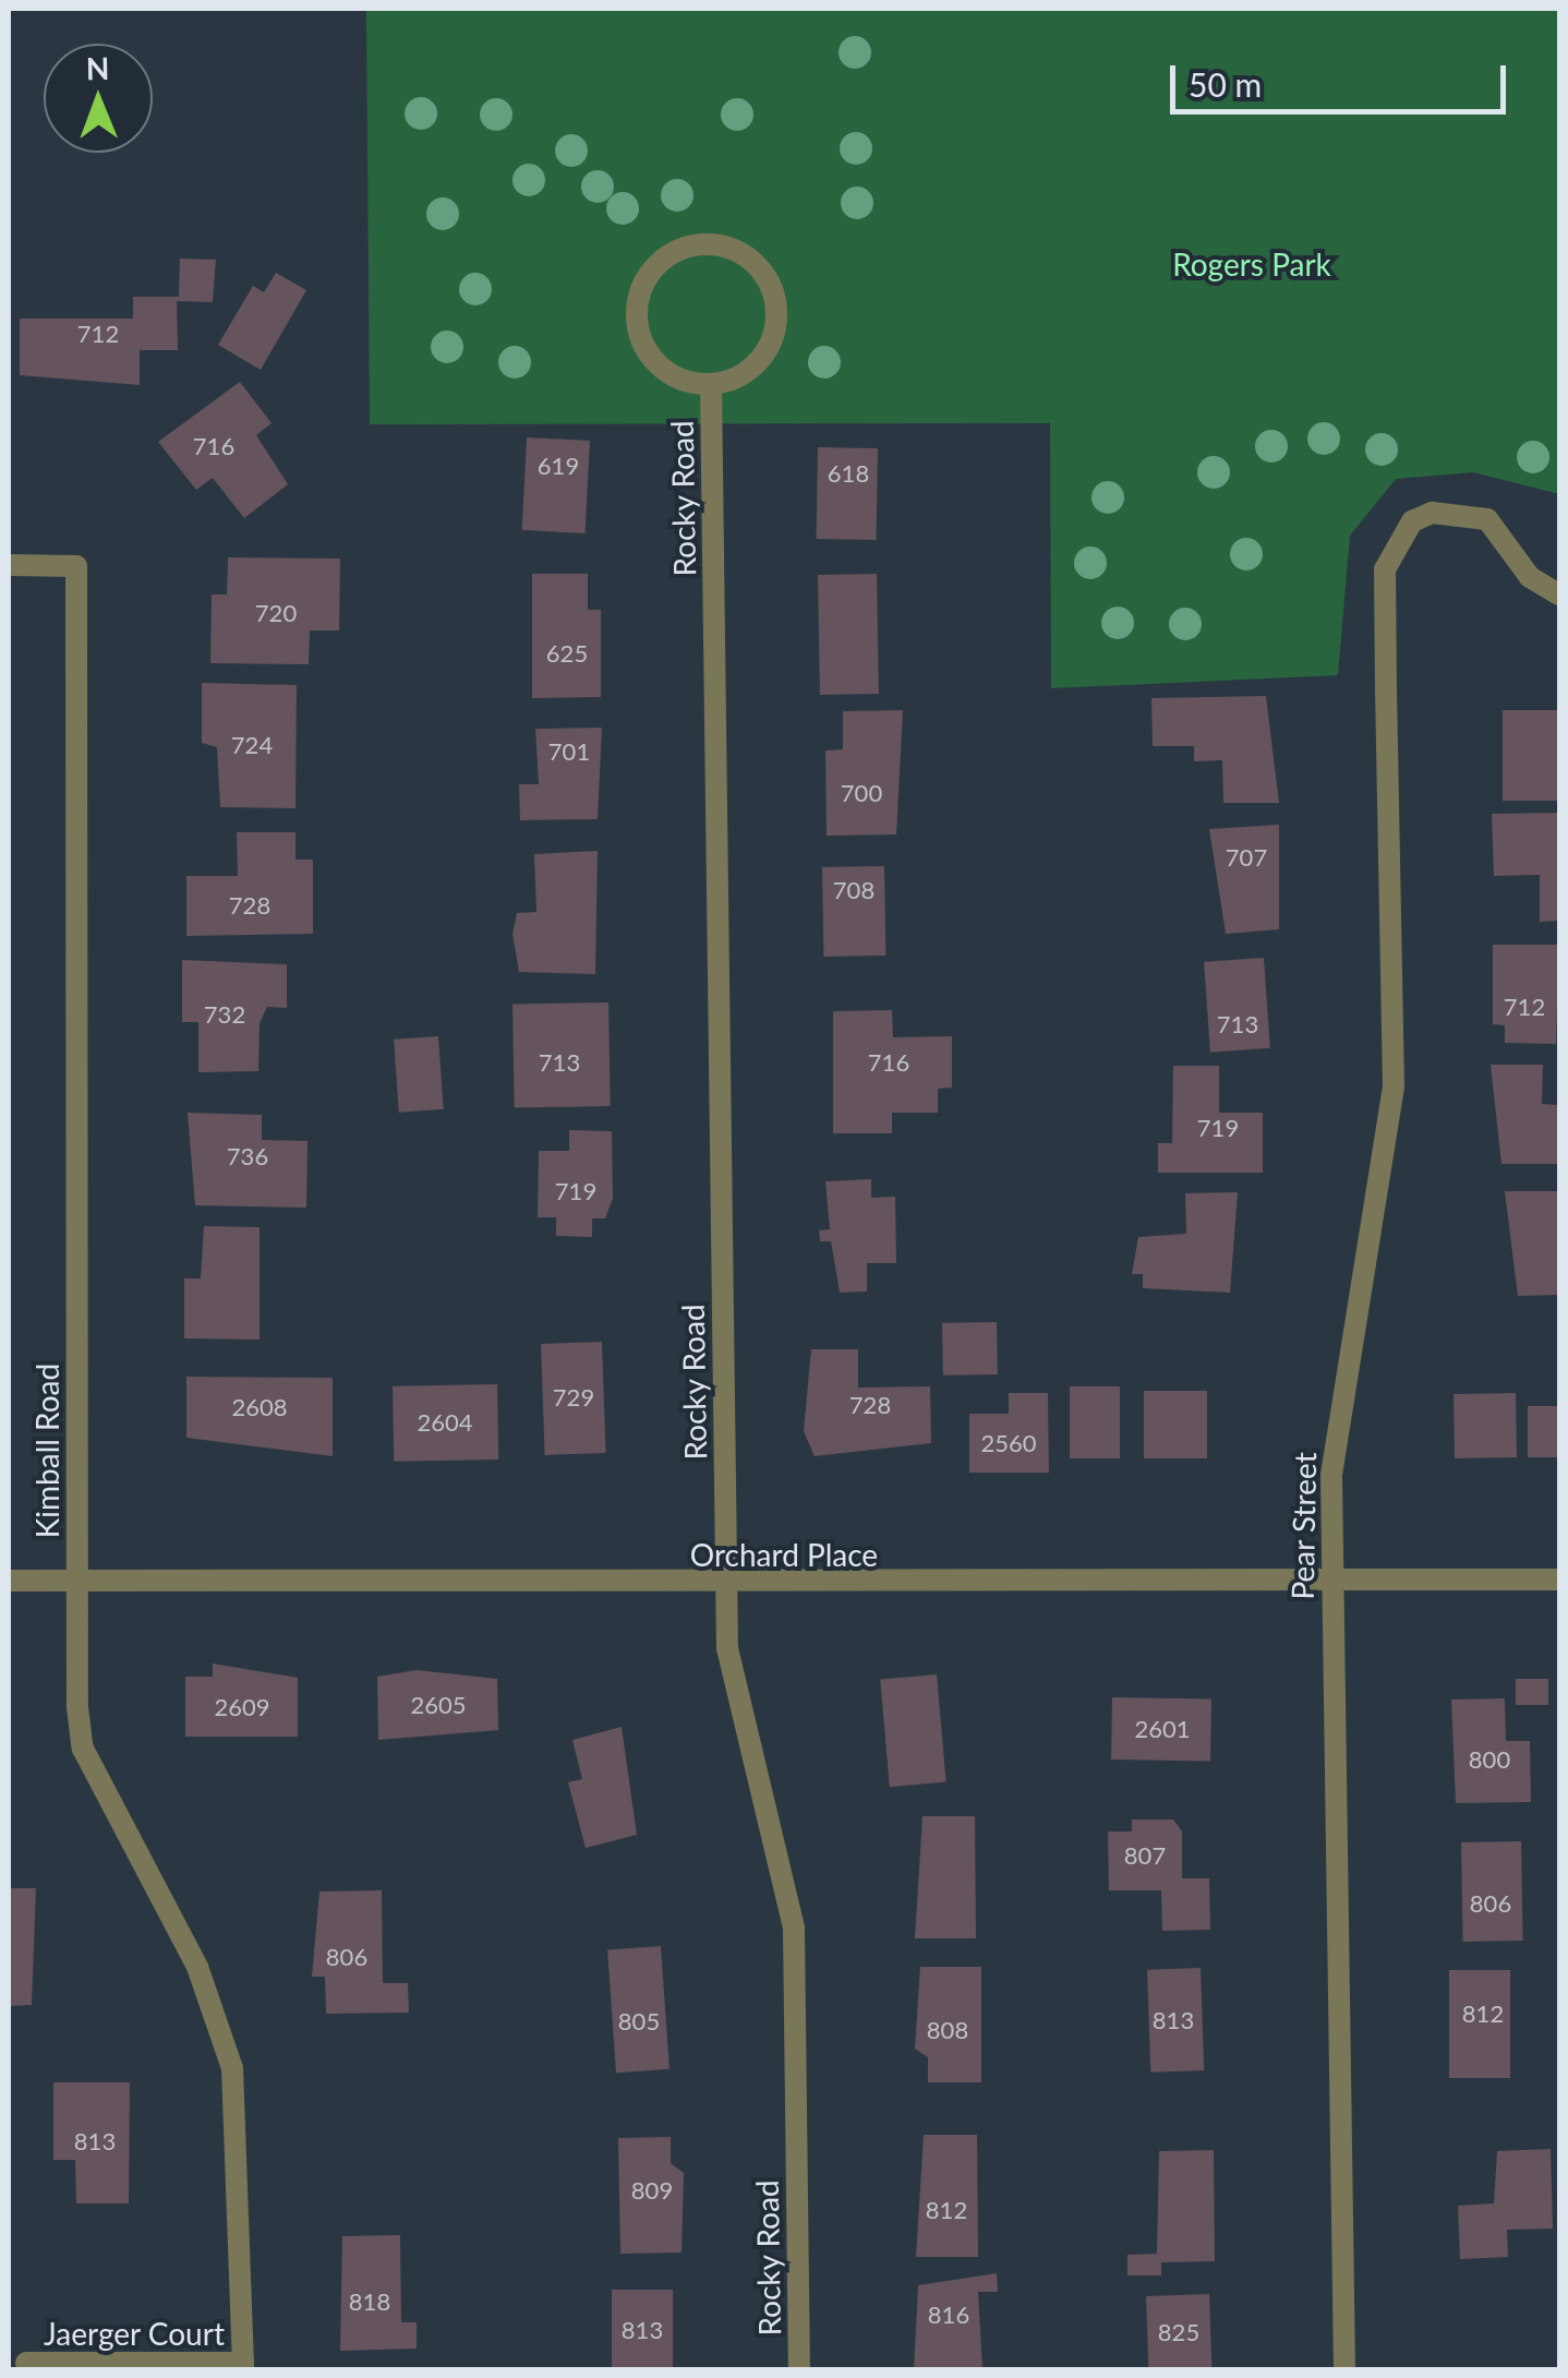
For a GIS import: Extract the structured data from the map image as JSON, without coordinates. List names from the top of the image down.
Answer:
{
  "streets": {
    "street": [
      "Rocky Road",
      "Kimball Road",
      "Pear Street",
      "Orchard Place",
      "Jaerger Court"
    ]
  },
  "crossings": [
    ["Rocky Road", "Orchard Place"],
    ["Kimball Road", "Orchard Place"],
    ["Kimball Road", "Jaerger Court"],
    ["Pear Street", "Orchard Place"]
  ],
  "parks": ["Rogers Park"],
  "house_numbers": [
    "712",
    "716",
    "619",
    "618",
    "720",
    "625",
    "724",
    "701",
    "700",
    "707",
    "708",
    "728",
    "712",
    "732",
    "713",
    "713",
    "716",
    "719",
    "736",
    "719",
    "729",
    "728",
    "2608",
    "2604",
    "2560",
    "2605",
    "2609",
    "2601",
    "800",
    "807",
    "806",
    "806",
    "812",
    "813",
    "805",
    "808",
    "813",
    "809",
    "812",
    "818",
    "816",
    "813",
    "825"
  ],
  "scale_bar": "50 m",
  "north": "top"
}
